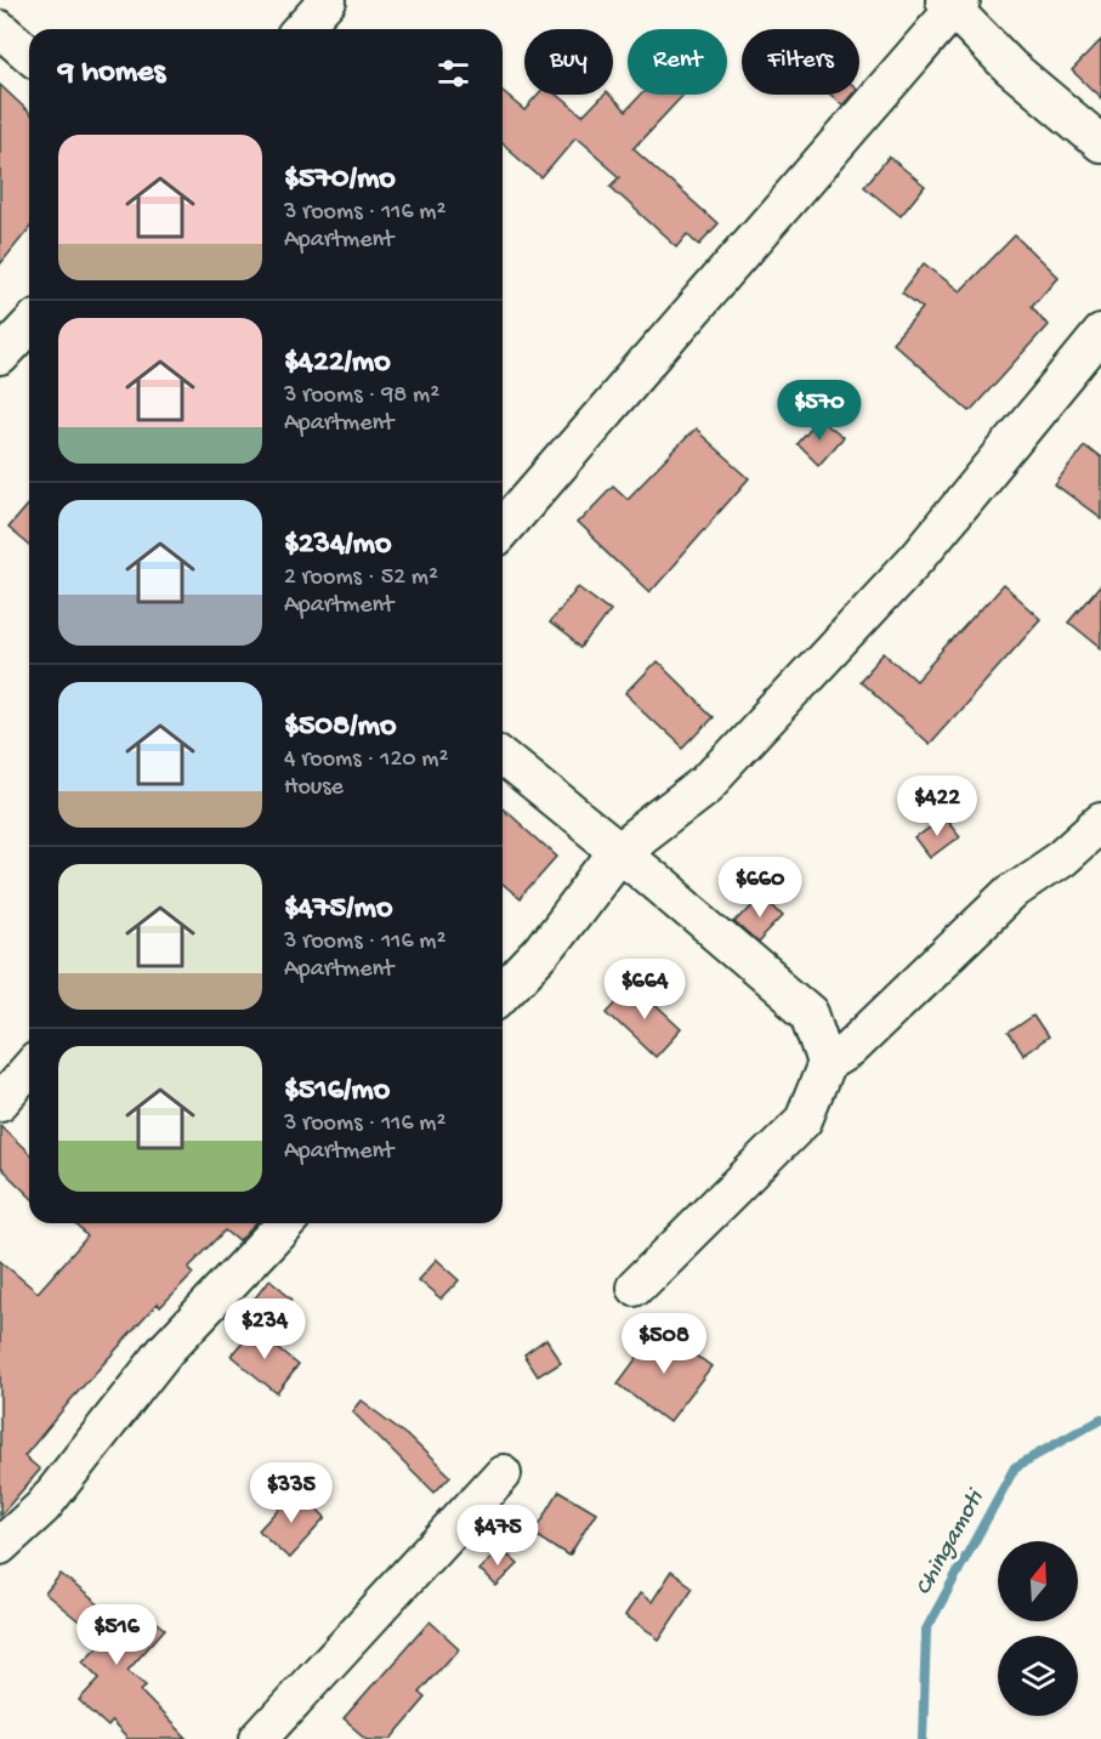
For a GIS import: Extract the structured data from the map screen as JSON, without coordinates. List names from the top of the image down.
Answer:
{
  "water": ["Chingamoti"],
  "north": "top",
  "page": {
    "chip": ["Buy", "Rent", "Filters"],
    "heading": "9 homes",
    "list": [
      {
        "name": "$570/mo",
        "note": "3 rooms · 116 m² · Apartment"
      },
      {
        "name": "$422/mo",
        "note": "3 rooms · 98 m² · Apartment"
      },
      {
        "name": "$234/mo",
        "note": "2 rooms · 52 m² · Apartment"
      },
      {
        "name": "$508/mo",
        "note": "4 rooms · 120 m² · House"
      },
      {
        "name": "$475/mo",
        "note": "3 rooms · 116 m² · Apartment"
      },
      {
        "name": "$516/mo",
        "note": "3 rooms · 116 m² · Apartment"
      }
    ],
    "price": [
      "$570",
      "$422",
      "$660",
      "$664",
      "$234",
      "$508",
      "$335",
      "$475",
      "$516"
    ]
  }
}
